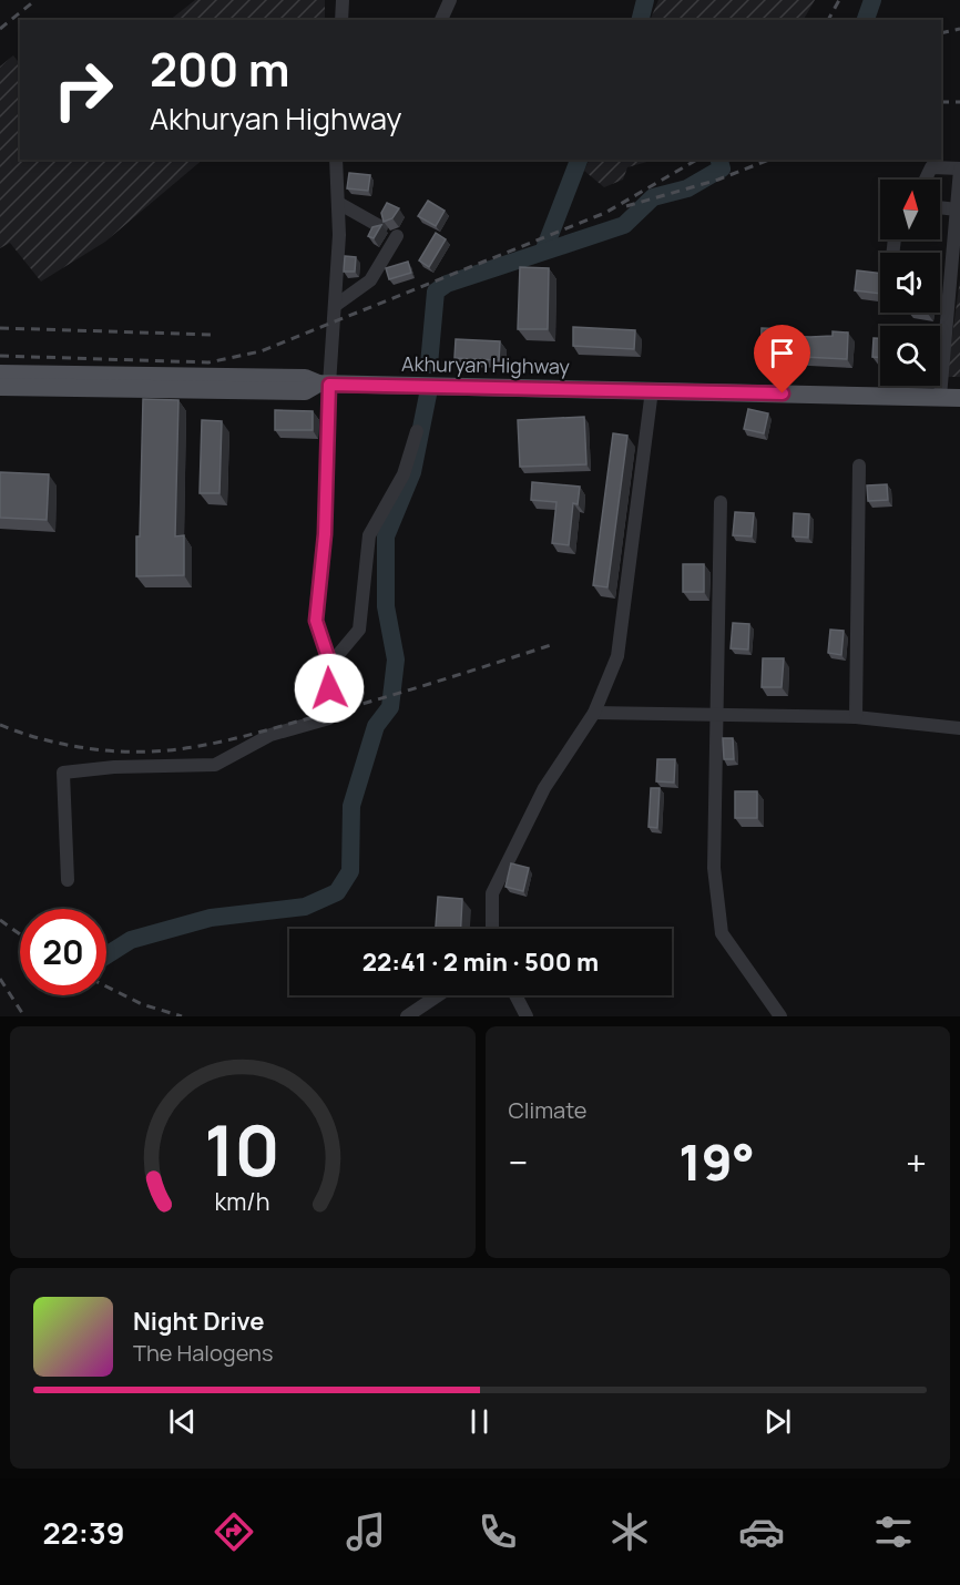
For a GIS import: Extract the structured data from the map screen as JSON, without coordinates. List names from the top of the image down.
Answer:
{
  "streets": {
    "main road": ["Akhuryan Highway"]
  },
  "north": "top",
  "page": {
    "turn": ["200 m", "Akhuryan Highway"],
    "limit": "20",
    "trip": "22:41 · 2 min · 500 m",
    "tile": "Climate",
    "heat": ["−", "19°", "+"],
    "song": ["Night Drive", "The Halogens"],
    "tabs": "22:39",
    "gauge": ["10", "km/h"]
  }
}
